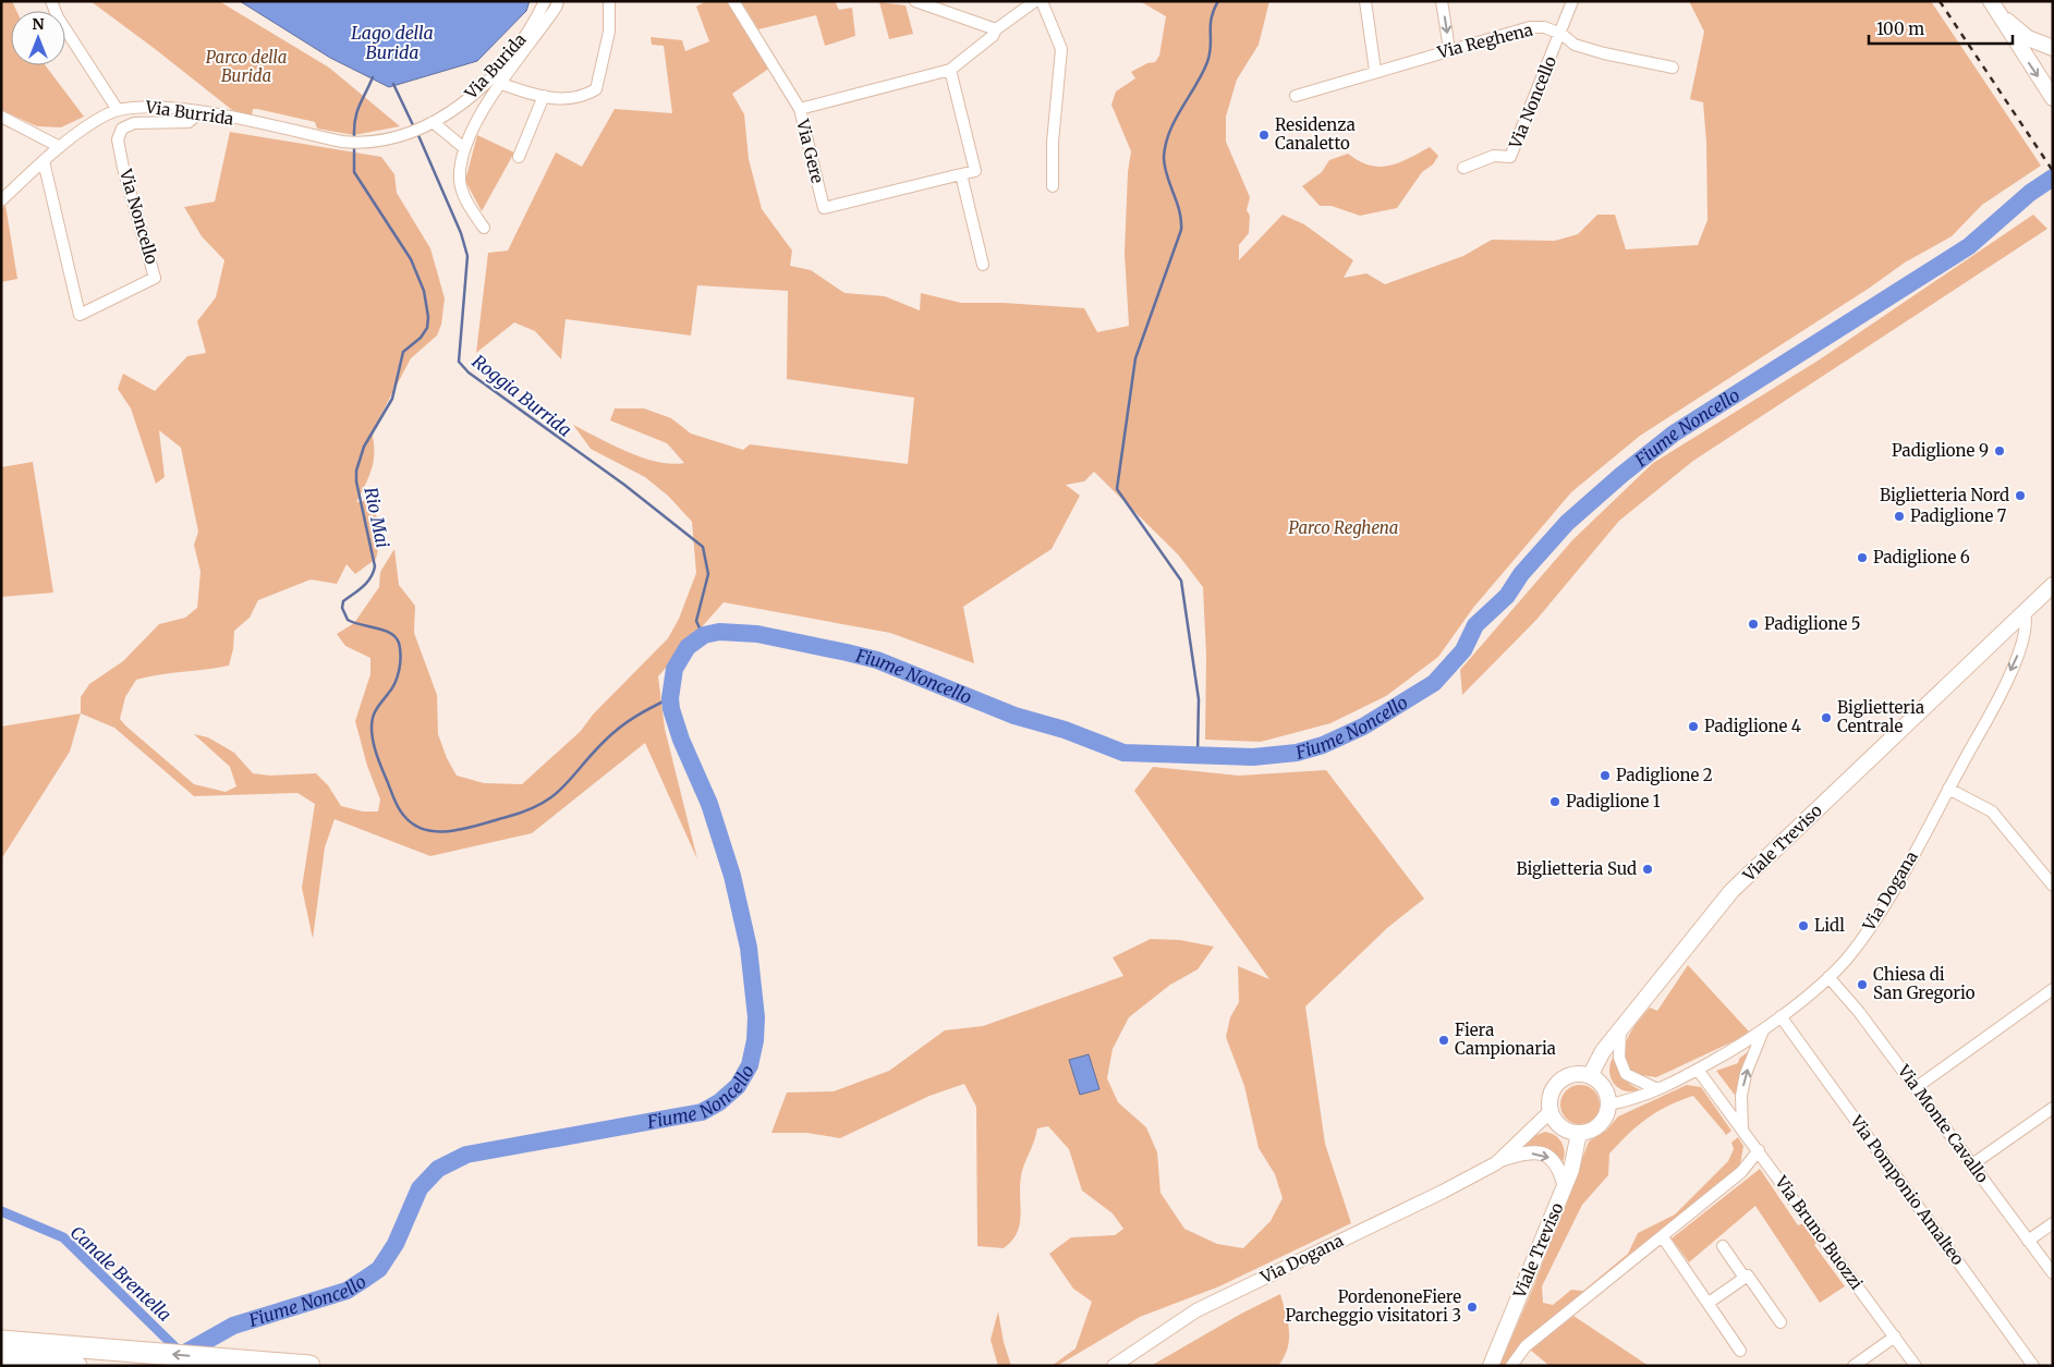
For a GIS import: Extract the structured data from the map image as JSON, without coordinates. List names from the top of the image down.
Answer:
{
  "streets": {
    "main road": ["Viale Treviso"],
    "street": [
      "Via Reghena",
      "Via Burida",
      "Via Noncello",
      "Via Burrida",
      "Via Gere",
      "Via Dogana",
      "Via Monte Cavallo",
      "Via Pomponio Amalteo",
      "Via Bruno Buozzi"
    ]
  },
  "crossings": [
    ["Via Reghena", "Via Noncello"],
    ["Via Burida", "Via Burrida"],
    ["Via Noncello", "Via Burrida"],
    ["Viale Treviso", "Via Dogana"],
    ["Via Dogana", "Via Monte Cavallo"],
    ["Via Dogana", "Via Pomponio Amalteo"],
    ["Via Dogana", "Via Bruno Buozzi"]
  ],
  "water": [
    "Lago della Burida",
    "Roggia Burrida",
    "Fiume Noncello",
    "Rio Mai",
    "Canale Brentella"
  ],
  "parks": ["Parco della Burida", "Parco Reghena"],
  "places": [
    "Residenza Canaletto",
    "Padiglione 9",
    "Biglietteria Nord",
    "Padiglione 7",
    "Padiglione 6",
    "Padiglione 5",
    "Biglietteria Centrale",
    "Padiglione 4",
    "Padiglione 2",
    "Padiglione 1",
    "Biglietteria Sud",
    "Lidl",
    "Chiesa di San Gregorio",
    "Fiera Campionaria",
    "PordenoneFiere Parcheggio visitatori 3"
  ],
  "scale_bar": "100 m",
  "north": "top"
}
